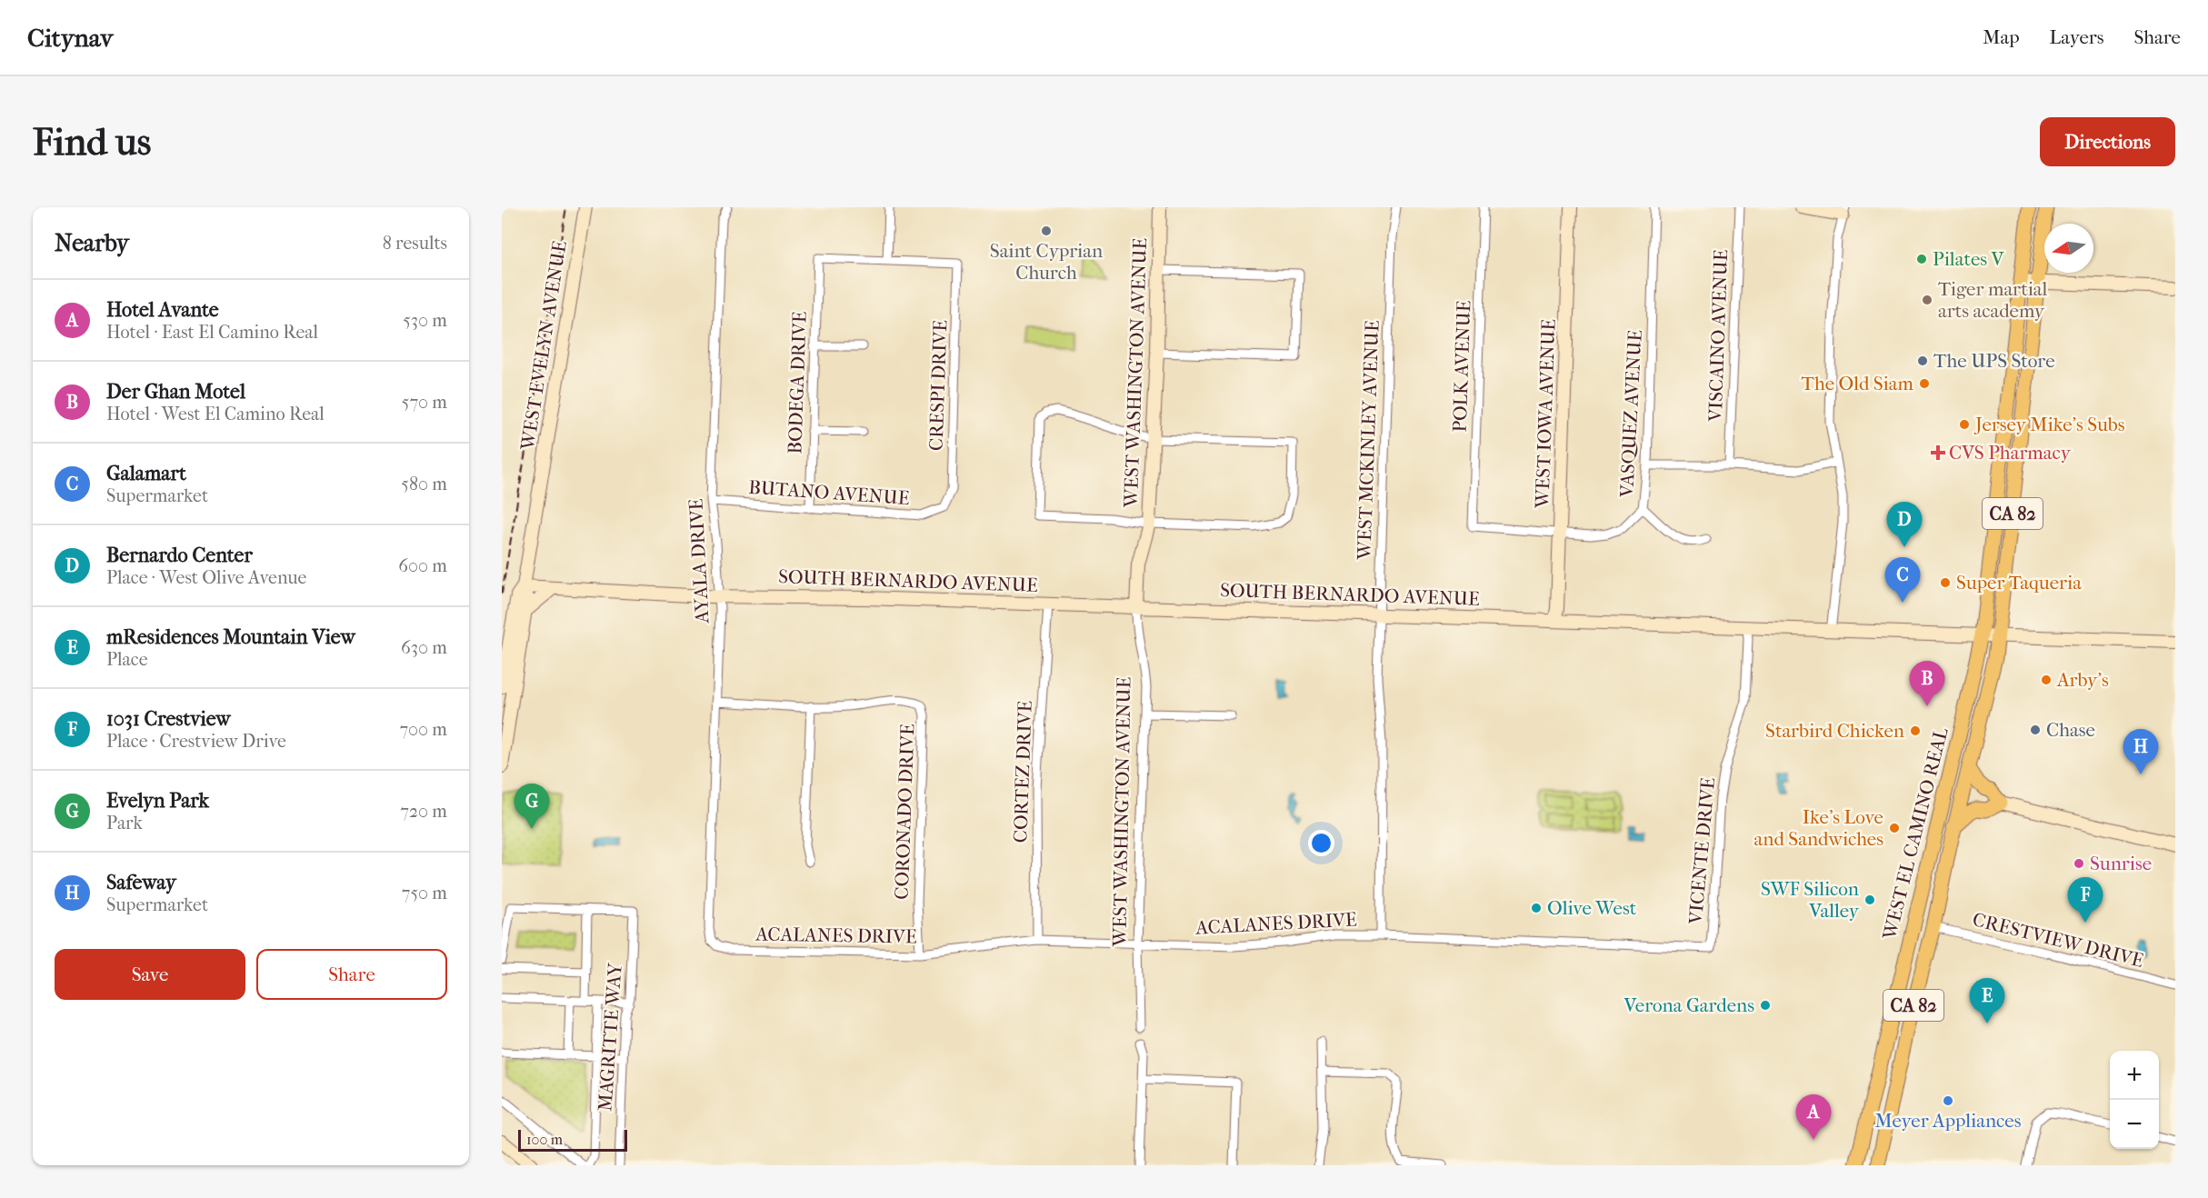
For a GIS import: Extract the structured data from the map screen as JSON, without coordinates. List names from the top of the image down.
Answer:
{
  "streets": {
    "main road": ["CA 82", "WEST EL CAMINO REAL"],
    "street": [
      "VISCAINO AVENUE",
      "WEST EVELYN AVENUE",
      "POLK AVENUE",
      "WEST WASHINGTON AVENUE",
      "BODEGA DRIVE",
      "CRESPI DRIVE",
      "WEST IOWA AVENUE",
      "VASQUEZ AVENUE",
      "WEST MCKINLEY AVENUE",
      "BUTANO AVENUE",
      "AYALA DRIVE",
      "SOUTH BERNARDO AVENUE",
      "CORTEZ DRIVE",
      "CORONADO DRIVE",
      "VICENTE DRIVE",
      "ACALANES DRIVE",
      "CRESTVIEW DRIVE",
      "MAGRITTE WAY"
    ]
  },
  "crossings": [
    ["WEST EVELYN AVENUE", "SOUTH BERNARDO AVENUE"],
    ["POLK AVENUE", "VASQUEZ AVENUE"],
    ["WEST WASHINGTON AVENUE", "SOUTH BERNARDO AVENUE"],
    ["WEST WASHINGTON AVENUE", "ACALANES DRIVE"],
    ["BODEGA DRIVE", "CRESPI DRIVE"],
    ["BODEGA DRIVE", "BUTANO AVENUE"],
    ["CRESPI DRIVE", "BUTANO AVENUE"],
    ["WEST IOWA AVENUE", "VASQUEZ AVENUE"],
    ["WEST IOWA AVENUE", "SOUTH BERNARDO AVENUE"],
    ["WEST MCKINLEY AVENUE", "SOUTH BERNARDO AVENUE"],
    ["WEST MCKINLEY AVENUE", "ACALANES DRIVE"],
    ["BUTANO AVENUE", "AYALA DRIVE"],
    ["CA 82", "WEST EL CAMINO REAL"],
    ["CA 82", "CRESTVIEW DRIVE"],
    ["AYALA DRIVE", "SOUTH BERNARDO AVENUE"],
    ["AYALA DRIVE", "ACALANES DRIVE"],
    ["SOUTH BERNARDO AVENUE", "CORTEZ DRIVE"],
    ["SOUTH BERNARDO AVENUE", "WEST EL CAMINO REAL"],
    ["SOUTH BERNARDO AVENUE", "VICENTE DRIVE"],
    ["CORTEZ DRIVE", "ACALANES DRIVE"],
    ["CORONADO DRIVE", "ACALANES DRIVE"],
    ["WEST EL CAMINO REAL", "CRESTVIEW DRIVE"],
    ["VICENTE DRIVE", "ACALANES DRIVE"]
  ],
  "places": {
    "other": [
      "Saint Cyprian Church",
      "Pilates V",
      "Tiger martial arts academy",
      "The UPS Store",
      "The Old Siam",
      "Jersey Mike's Subs",
      "Super Taqueria",
      "Arby's",
      "Chase",
      "Starbird Chicken",
      "Ike's Love and Sandwiches",
      "Sunrise",
      "SWF Silicon Valley",
      "Olive West",
      "Verona Gardens",
      "Meyer Appliances"
    ],
    "health": ["CVS Pharmacy"]
  },
  "scale_bar": "100 m",
  "north": "left",
  "page": {
    "header": "Citynav",
    "nav": ["Map", "Layers", "Share"],
    "buttons": [
      "Directions",
      ["Save", "Share"]
    ],
    "title": "Find us",
    "heading": ["Nearby", "8 results"],
    "list": [
      {
        "mark": "A",
        "name": "Hotel Avante",
        "note": "Hotel · East El Camino Real",
        "value": "530 m"
      },
      {
        "mark": "B",
        "name": "Der Ghan Motel",
        "note": "Hotel · West El Camino Real",
        "value": "570 m"
      },
      {
        "mark": "C",
        "name": "Galamart",
        "note": "Supermarket",
        "value": "580 m"
      },
      {
        "mark": "D",
        "name": "Bernardo Center",
        "note": "Place · West Olive Avenue",
        "value": "600 m"
      },
      {
        "mark": "E",
        "name": "mResidences Mountain View",
        "note": "Place",
        "value": "630 m"
      },
      {
        "mark": "F",
        "name": "1031 Crestview",
        "note": "Place · Crestview Drive",
        "value": "700 m"
      },
      {
        "mark": "G",
        "name": "Evelyn Park",
        "note": "Park",
        "value": "720 m"
      },
      {
        "mark": "H",
        "name": "Safeway",
        "note": "Supermarket",
        "value": "750 m"
      }
    ],
    "pins": [
      "D",
      "C",
      "B",
      "H",
      "G",
      "F",
      "E",
      "A"
    ],
    "map_buttons": ["+", "−"],
    "scale": "100 m"
  }
}
